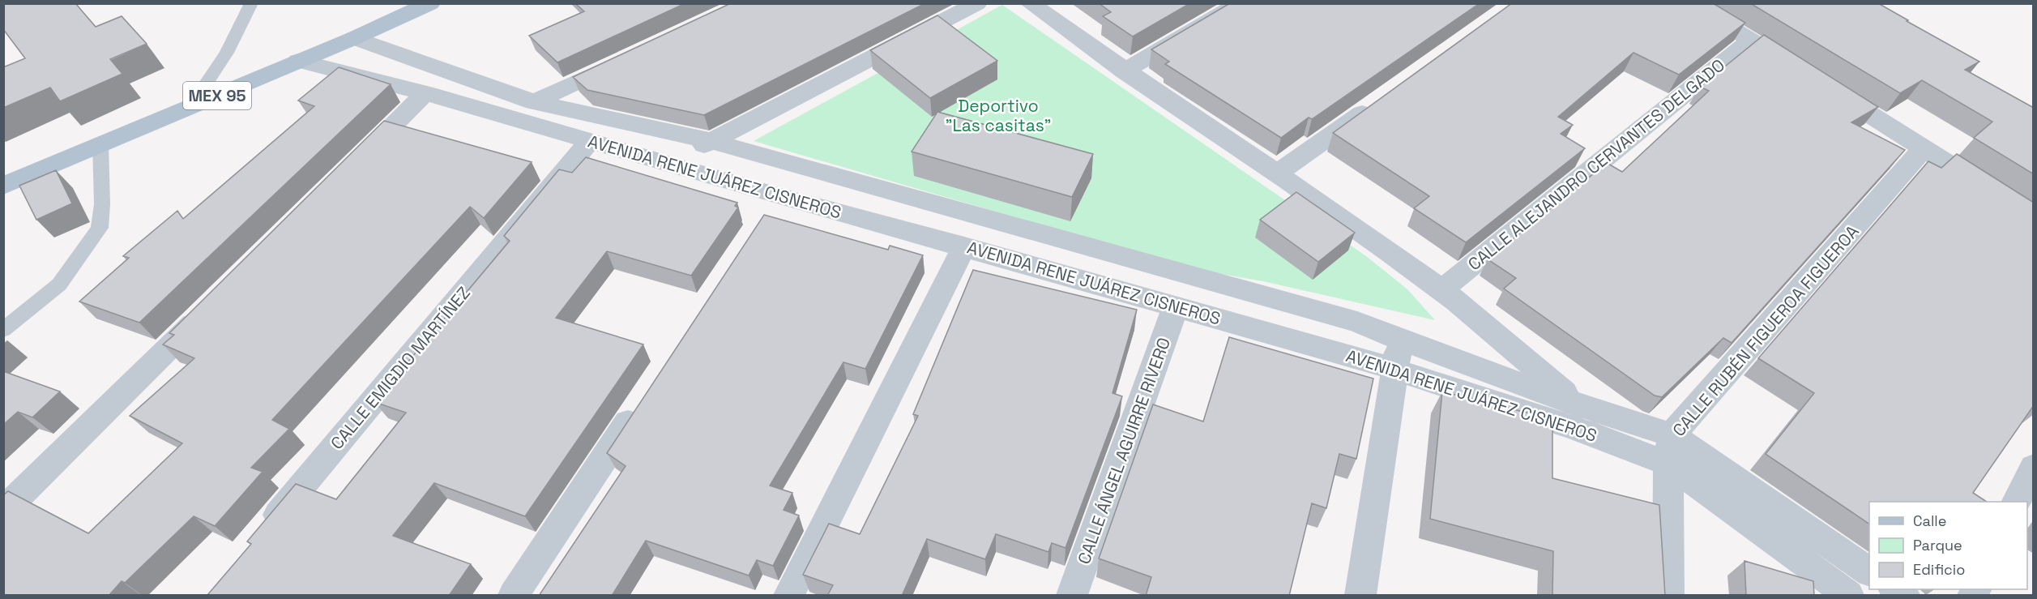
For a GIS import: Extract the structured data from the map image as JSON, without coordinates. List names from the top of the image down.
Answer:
{
  "streets": {
    "main road": ["MEX 95"],
    "street": [
      "CALLE ALEJANDRO CERVANTES DELGADO",
      "AVENIDA RENE JUÁREZ CISNEROS",
      "CALLE RUBÉN FIGUEROA FIGUEROA",
      "CALLE EMIGDIO MARTÍNEZ",
      "CALLE ÁNGEL AGUIRRE RIVERO"
    ]
  },
  "crossings": [
    ["MEX 95", "AVENIDA RENE JUÁREZ CISNEROS"],
    ["CALLE ALEJANDRO CERVANTES DELGADO", "AVENIDA RENE JUÁREZ CISNEROS"],
    ["AVENIDA RENE JUÁREZ CISNEROS", "CALLE RUBÉN FIGUEROA FIGUEROA"],
    ["AVENIDA RENE JUÁREZ CISNEROS", "CALLE EMIGDIO MARTÍNEZ"],
    ["AVENIDA RENE JUÁREZ CISNEROS", "CALLE ÁNGEL AGUIRRE RIVERO"]
  ],
  "parks": ["Deportivo \"Las casitas\""],
  "legend": ["Calle", "Parque", "Edificio"]
}
